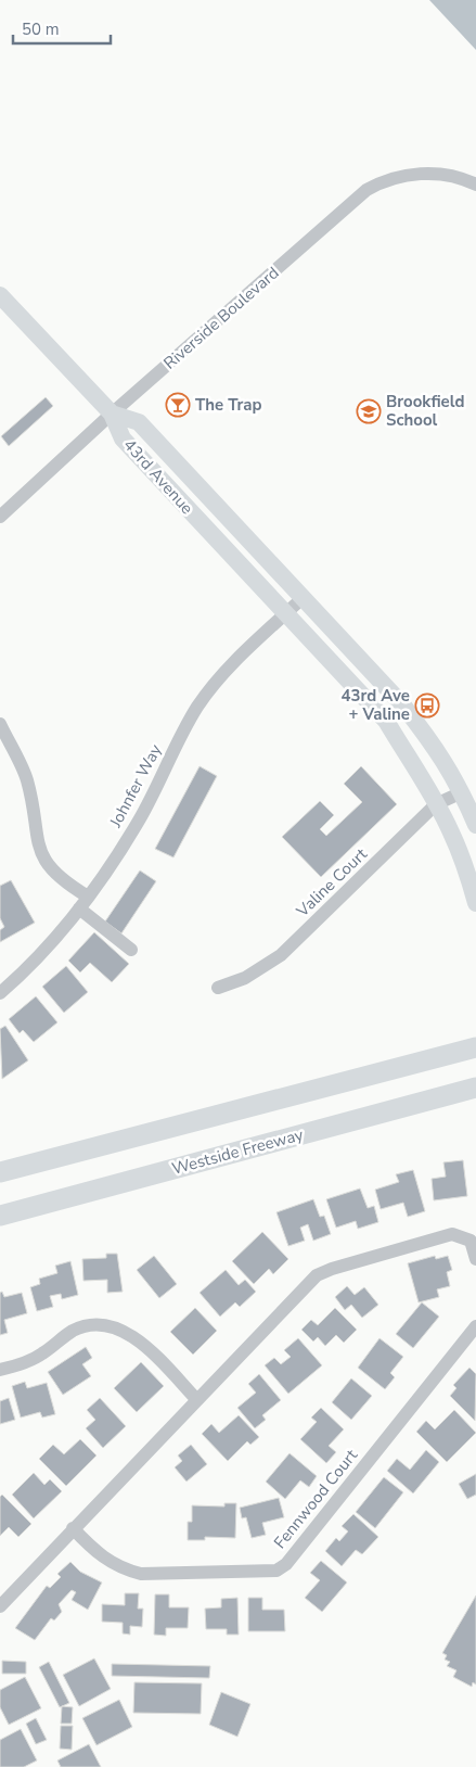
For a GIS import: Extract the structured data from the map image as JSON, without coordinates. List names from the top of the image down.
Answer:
{
  "streets": {
    "highway": ["Westside Freeway"],
    "main road": ["43rd Avenue"],
    "street": [
      "Riverside Boulevard",
      "Johnfer Way",
      "Valine Court",
      "Fennwood Court"
    ]
  },
  "crossings": [
    ["Riverside Boulevard", "43rd Avenue"],
    ["43rd Avenue", "Johnfer Way"],
    ["43rd Avenue", "Valine Court"]
  ],
  "places": {
    "bar": ["The Trap"],
    "school or university": ["Brookfield School"],
    "bus stop": ["43rd Ave + Valine"]
  },
  "scale_bar": "50 m"
}
